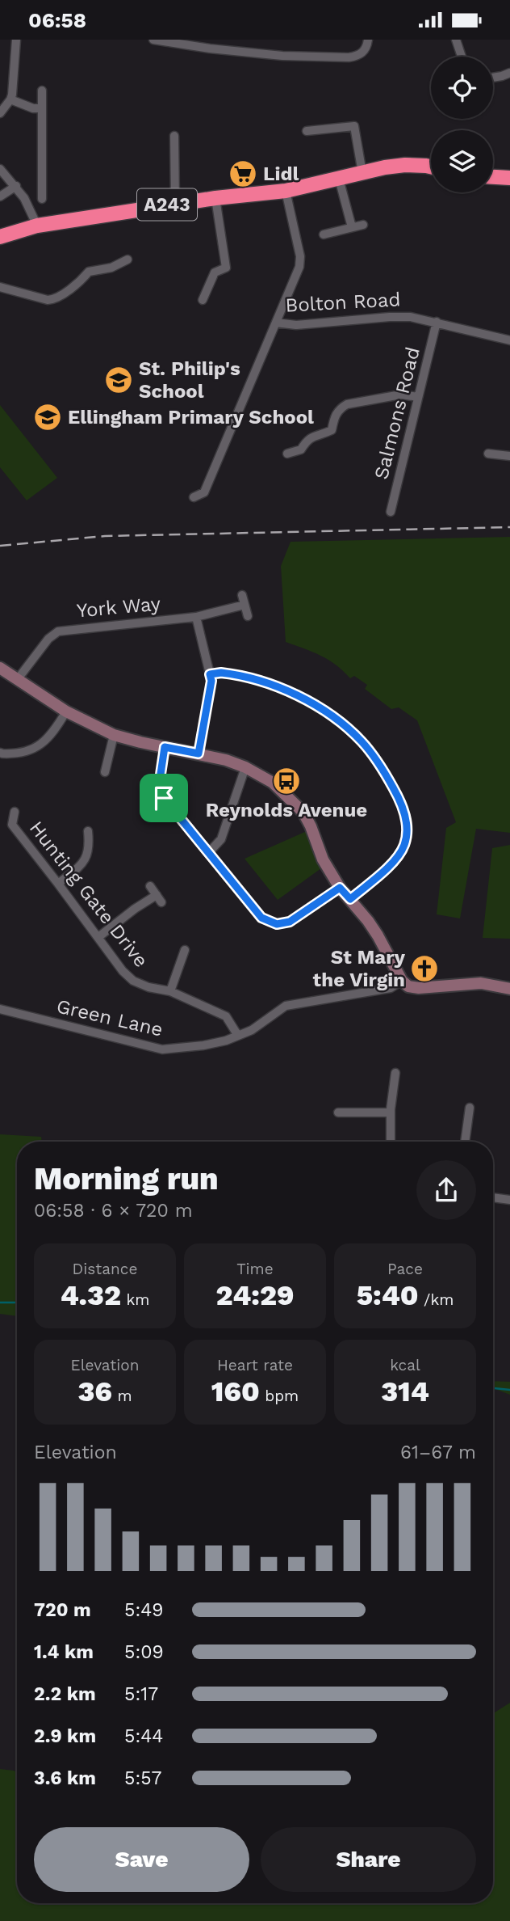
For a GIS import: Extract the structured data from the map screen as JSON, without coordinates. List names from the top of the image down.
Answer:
{
  "streets": {
    "highway": ["A243"],
    "street": [
      "Bolton Road",
      "Salmons Road",
      "York Way",
      "Hunting Gate Drive",
      "Green Lane"
    ]
  },
  "crossings": [
    ["Bolton Road", "Salmons Road"],
    ["Hunting Gate Drive", "Green Lane"]
  ],
  "places": {
    "supermarket": ["Lidl"],
    "school or university": ["St. Philip's School", "Ellingham Primary School"],
    "bus stop": ["Reynolds Avenue"],
    "church": ["St Mary the Virgin"]
  },
  "page": {
    "status": "06:58",
    "heading": ["Morning run", "06:58 · 6 × 720 m"],
    "stats": [
      ["Distance", "4.32 km"],
      ["Time", "24:29"],
      ["Pace", "5:40 /km"],
      ["Elevation", "36 m"],
      ["Heart rate", "160 bpm"],
      ["kcal", "314"]
    ],
    "chart": ["Elevation", "61–67 m"],
    "list": [
      {
        "name": "720 m",
        "note": "5:49"
      },
      {
        "name": "1.4 km",
        "note": "5:09"
      },
      {
        "name": "2.2 km",
        "note": "5:17"
      },
      {
        "name": "2.9 km",
        "note": "5:44"
      },
      {
        "name": "3.6 km",
        "note": "5:57"
      }
    ],
    "buttons": ["Save", "Share"]
  }
}
